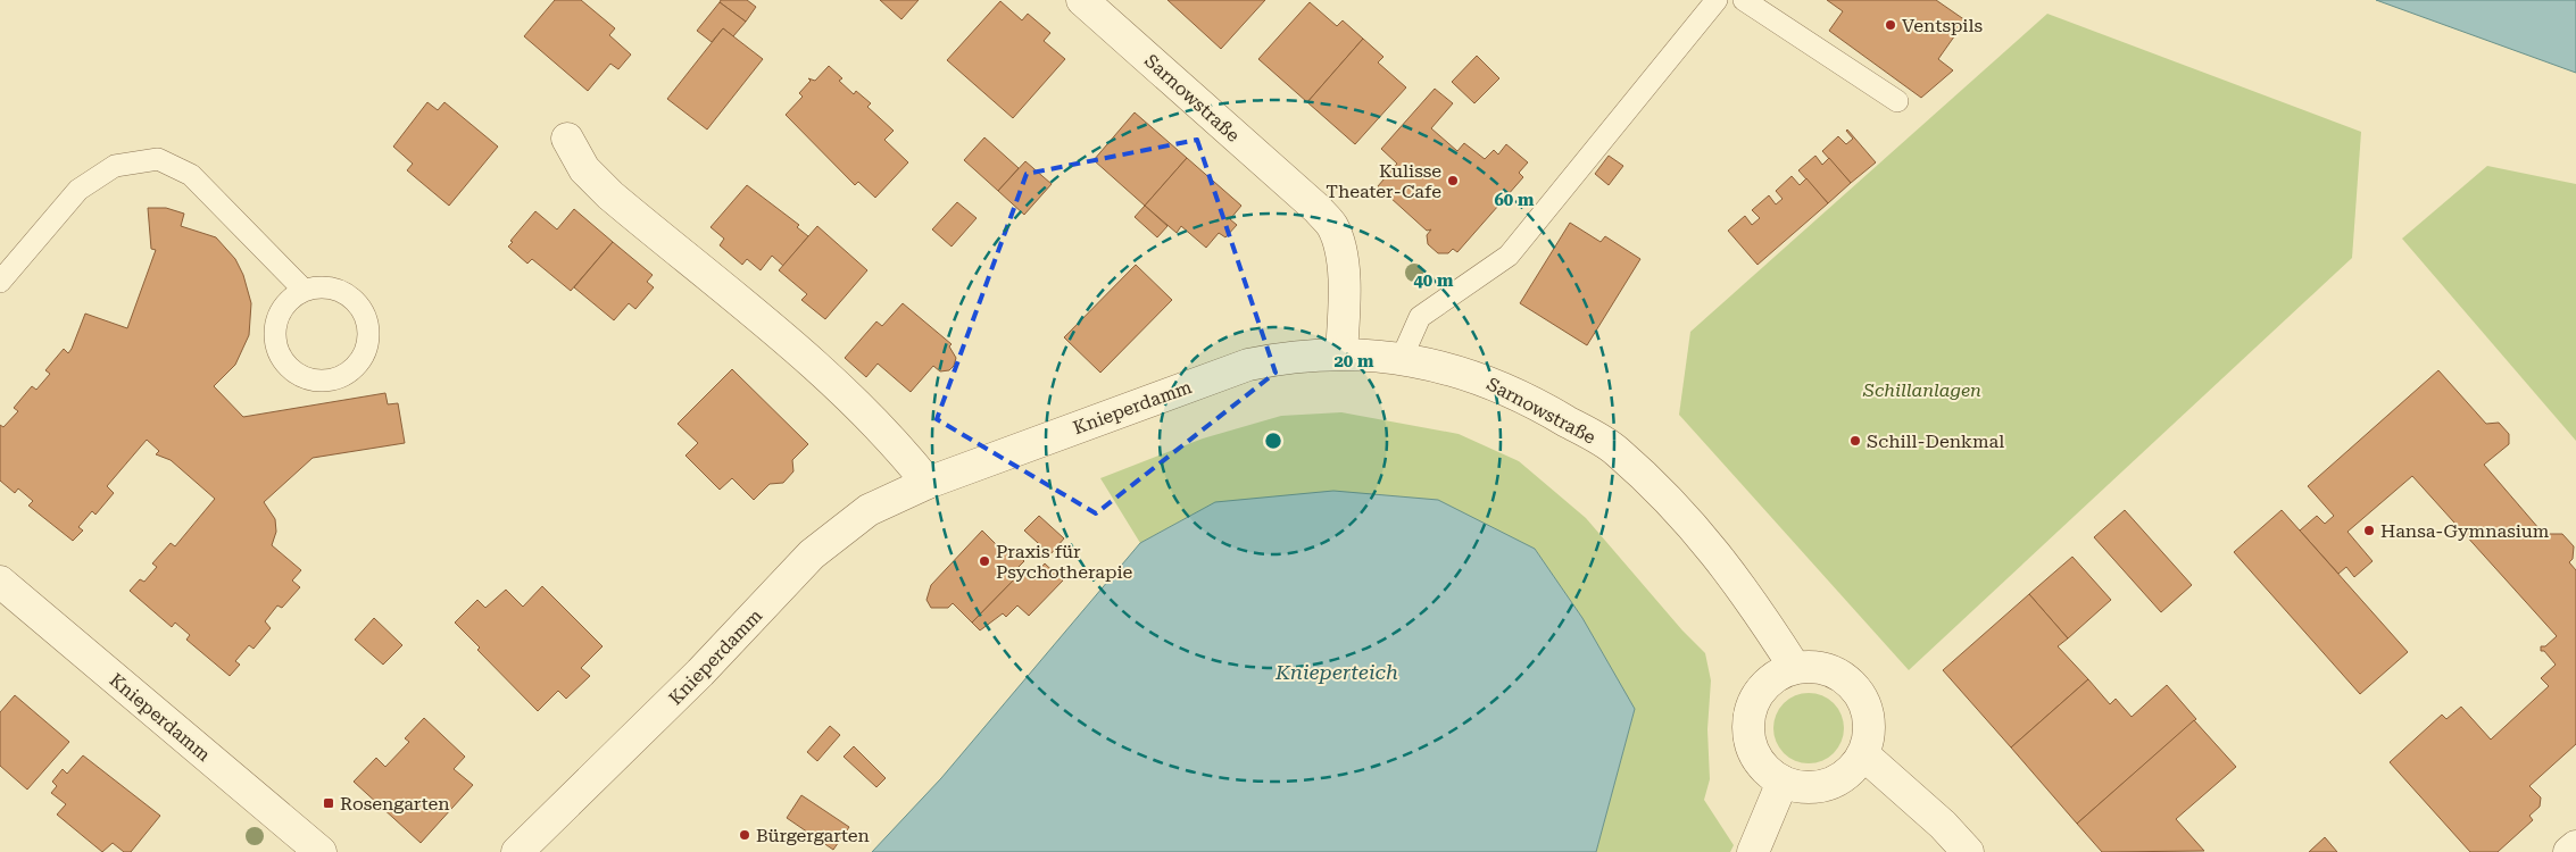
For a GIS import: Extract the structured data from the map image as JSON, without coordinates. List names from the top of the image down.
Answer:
{
  "streets": {
    "street": ["Sarnowstraße", "Knieperdamm"]
  },
  "crossings": [
    ["Sarnowstraße", "Knieperdamm"]
  ],
  "water": ["Knieperteich"],
  "parks": ["Schillanlagen"],
  "places": {
    "other": [
      "Ventspils",
      "Kulisse Theater-Cafe",
      "Schill-Denkmal",
      "Hansa-Gymnasium",
      "Praxis für Psychotherapie",
      "Bürgergarten"
    ],
    "transit": ["Rosengarten"]
  },
  "rings": ["60 m", "40 m", "20 m"]
}
